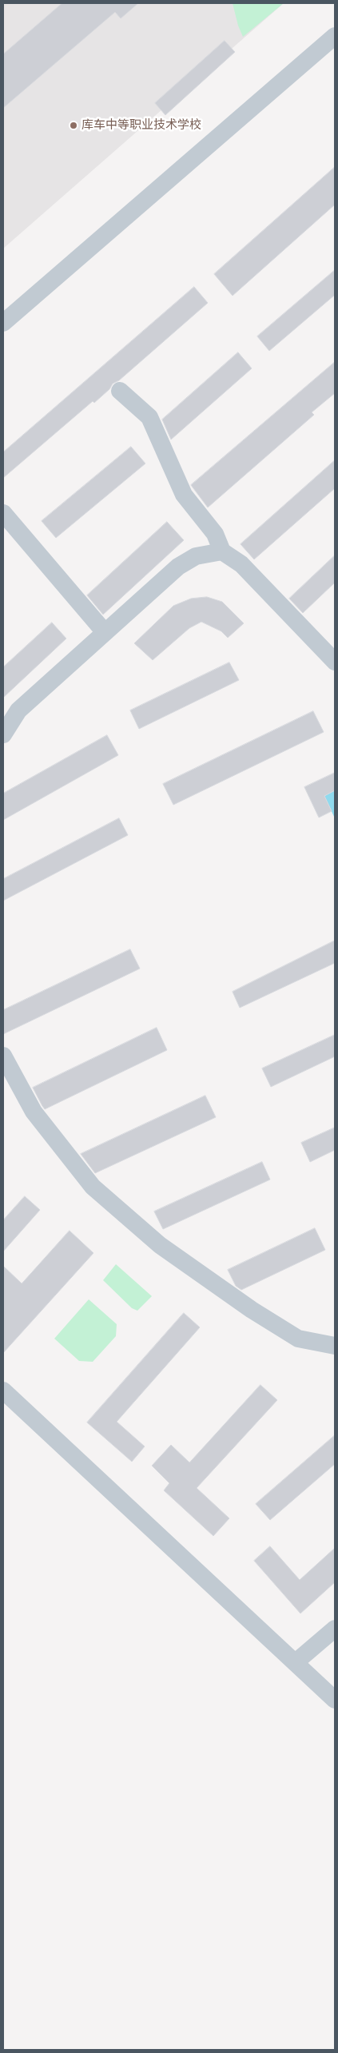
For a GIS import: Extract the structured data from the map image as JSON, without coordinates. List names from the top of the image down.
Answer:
{
  "places": ["库车中等职业技术学校"]
}
